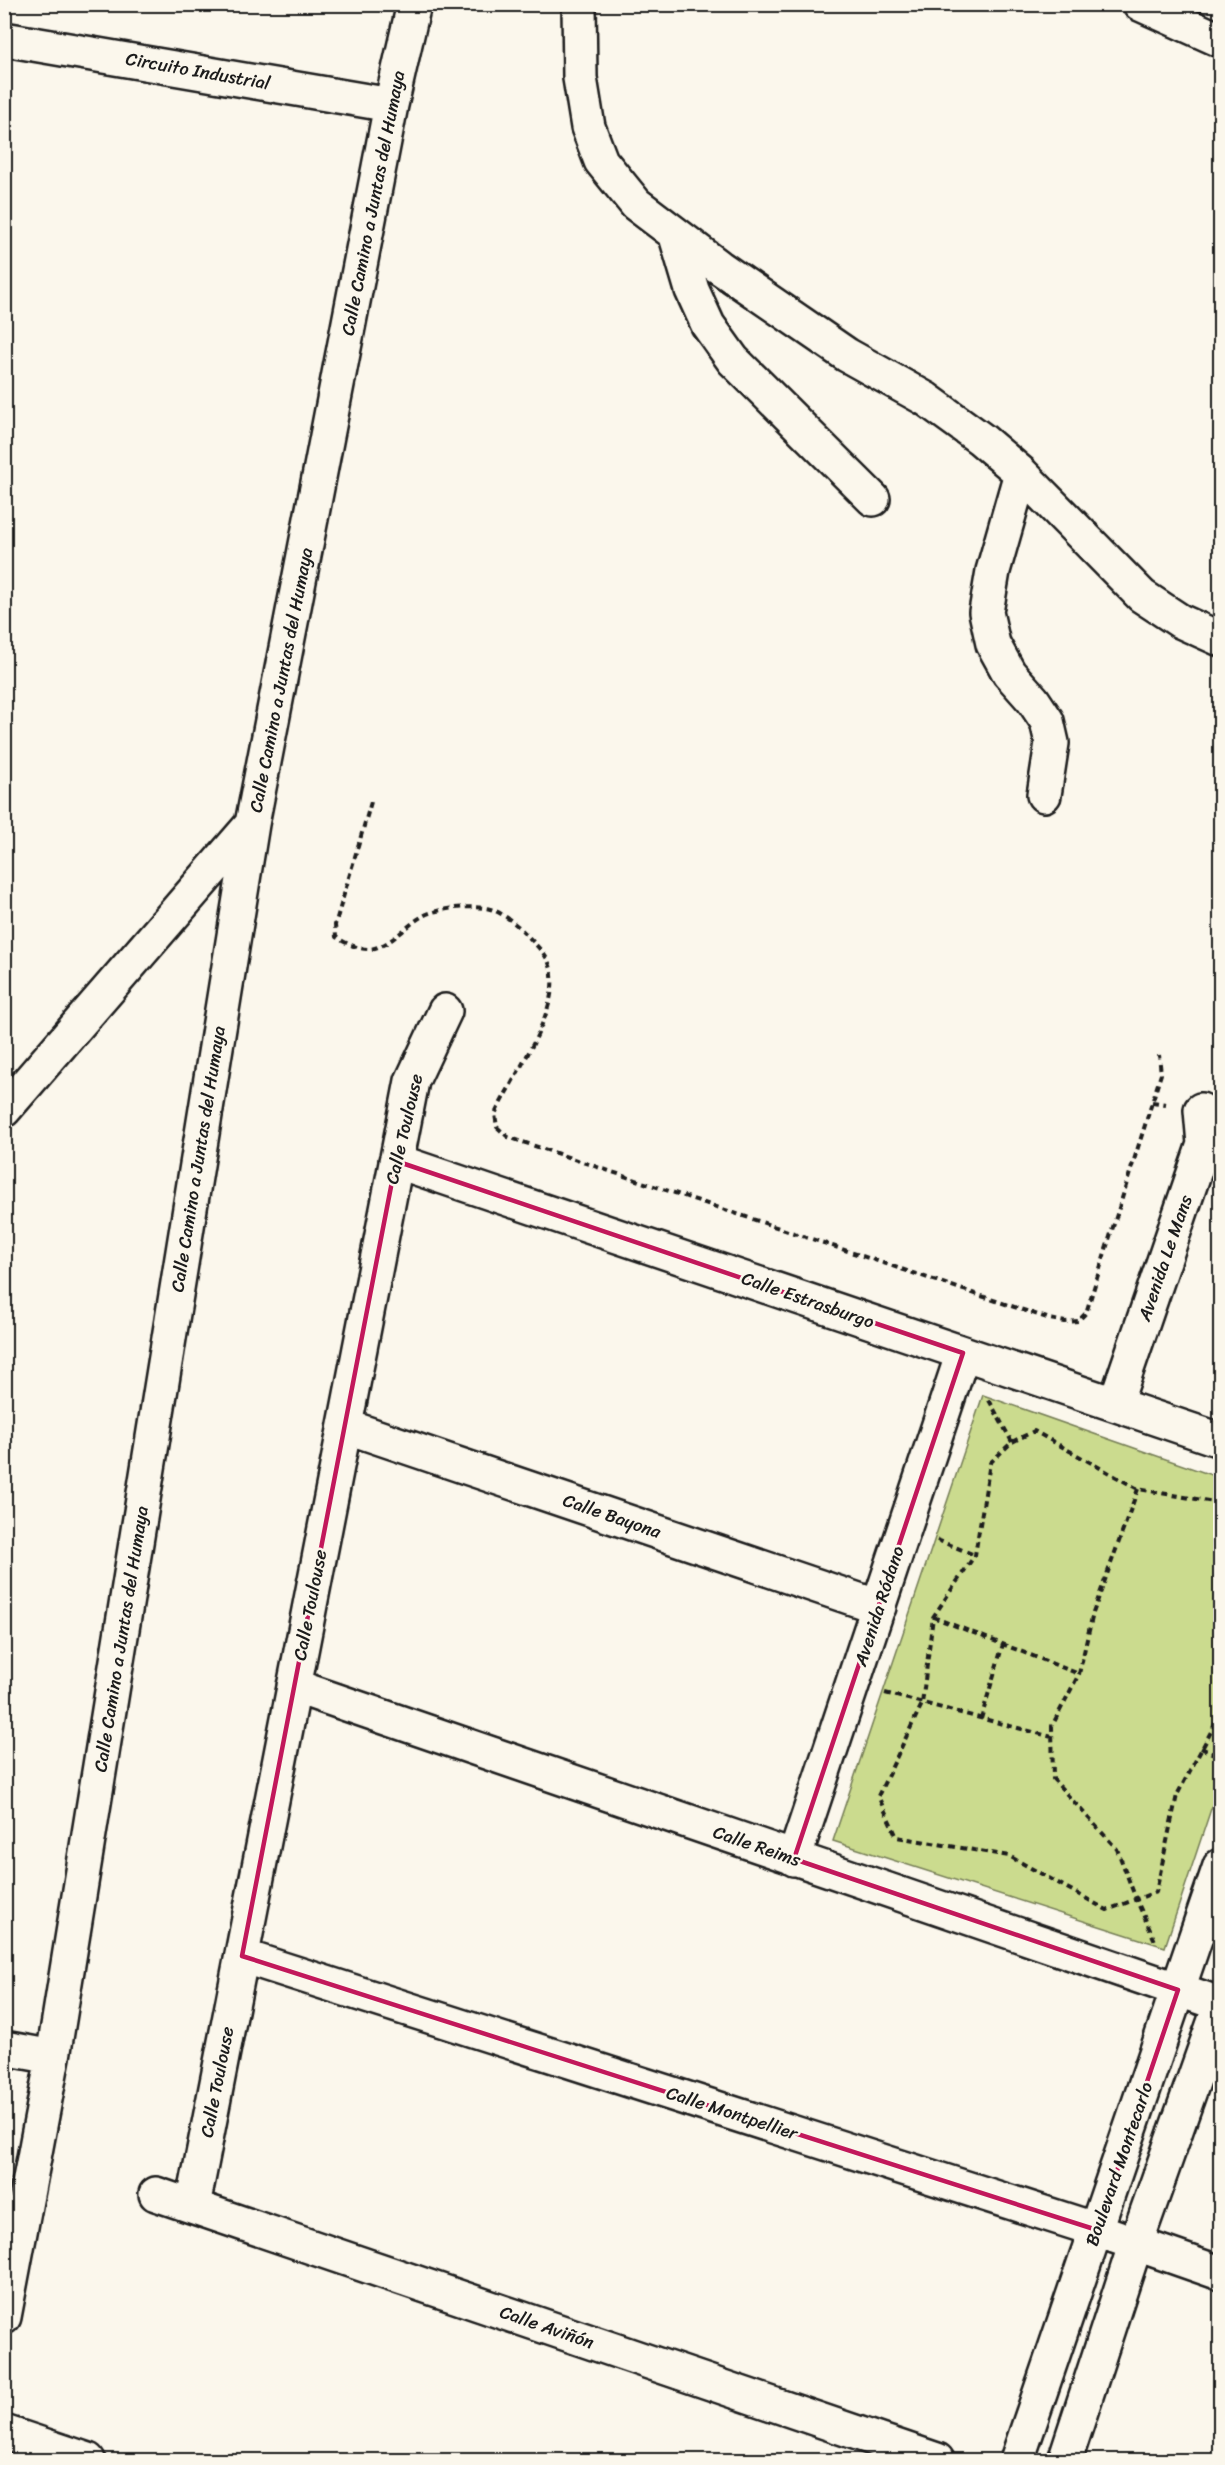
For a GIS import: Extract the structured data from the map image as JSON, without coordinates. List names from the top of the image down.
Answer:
{
  "streets": {
    "street": [
      "Circuito Industrial",
      "Calle Camino a Juntas del Humaya",
      "Calle Toulouse",
      "Avenida Le Mans",
      "Calle Estrasburgo",
      "Calle Bayona",
      "Avenida Ródano",
      "Calle Reims",
      "Calle Montpellier",
      "Boulevard Montecarlo",
      "Calle Aviñón"
    ]
  },
  "crossings": [
    ["Circuito Industrial", "Calle Camino a Juntas del Humaya"],
    ["Calle Toulouse", "Calle Estrasburgo"],
    ["Calle Toulouse", "Calle Bayona"],
    ["Calle Toulouse", "Calle Reims"],
    ["Calle Toulouse", "Calle Montpellier"],
    ["Calle Toulouse", "Calle Aviñón"],
    ["Avenida Le Mans", "Calle Estrasburgo"],
    ["Calle Estrasburgo", "Avenida Ródano"],
    ["Calle Bayona", "Avenida Ródano"],
    ["Avenida Ródano", "Calle Reims"],
    ["Calle Reims", "Boulevard Montecarlo"],
    ["Calle Montpellier", "Boulevard Montecarlo"]
  ]
}
